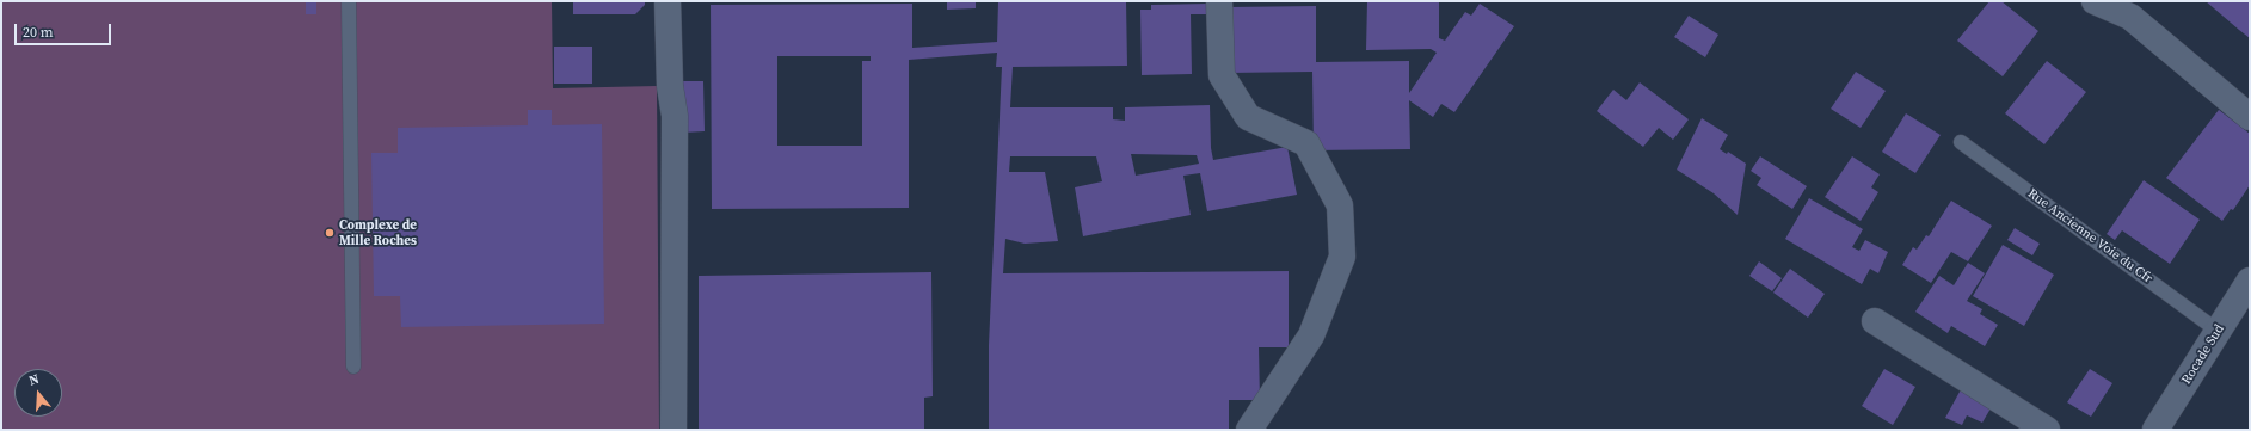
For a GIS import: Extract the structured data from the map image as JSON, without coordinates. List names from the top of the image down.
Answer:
{
  "streets": {
    "street": ["Rocade Sud"],
    "lane": ["Rue Ancienne Voie du Cfr"]
  },
  "crossings": [
    ["Rue Ancienne Voie du Cfr", "Rocade Sud"]
  ],
  "places": ["Complexe de Mille Roches"],
  "scale_bar": "20 m",
  "north": "top"
}
